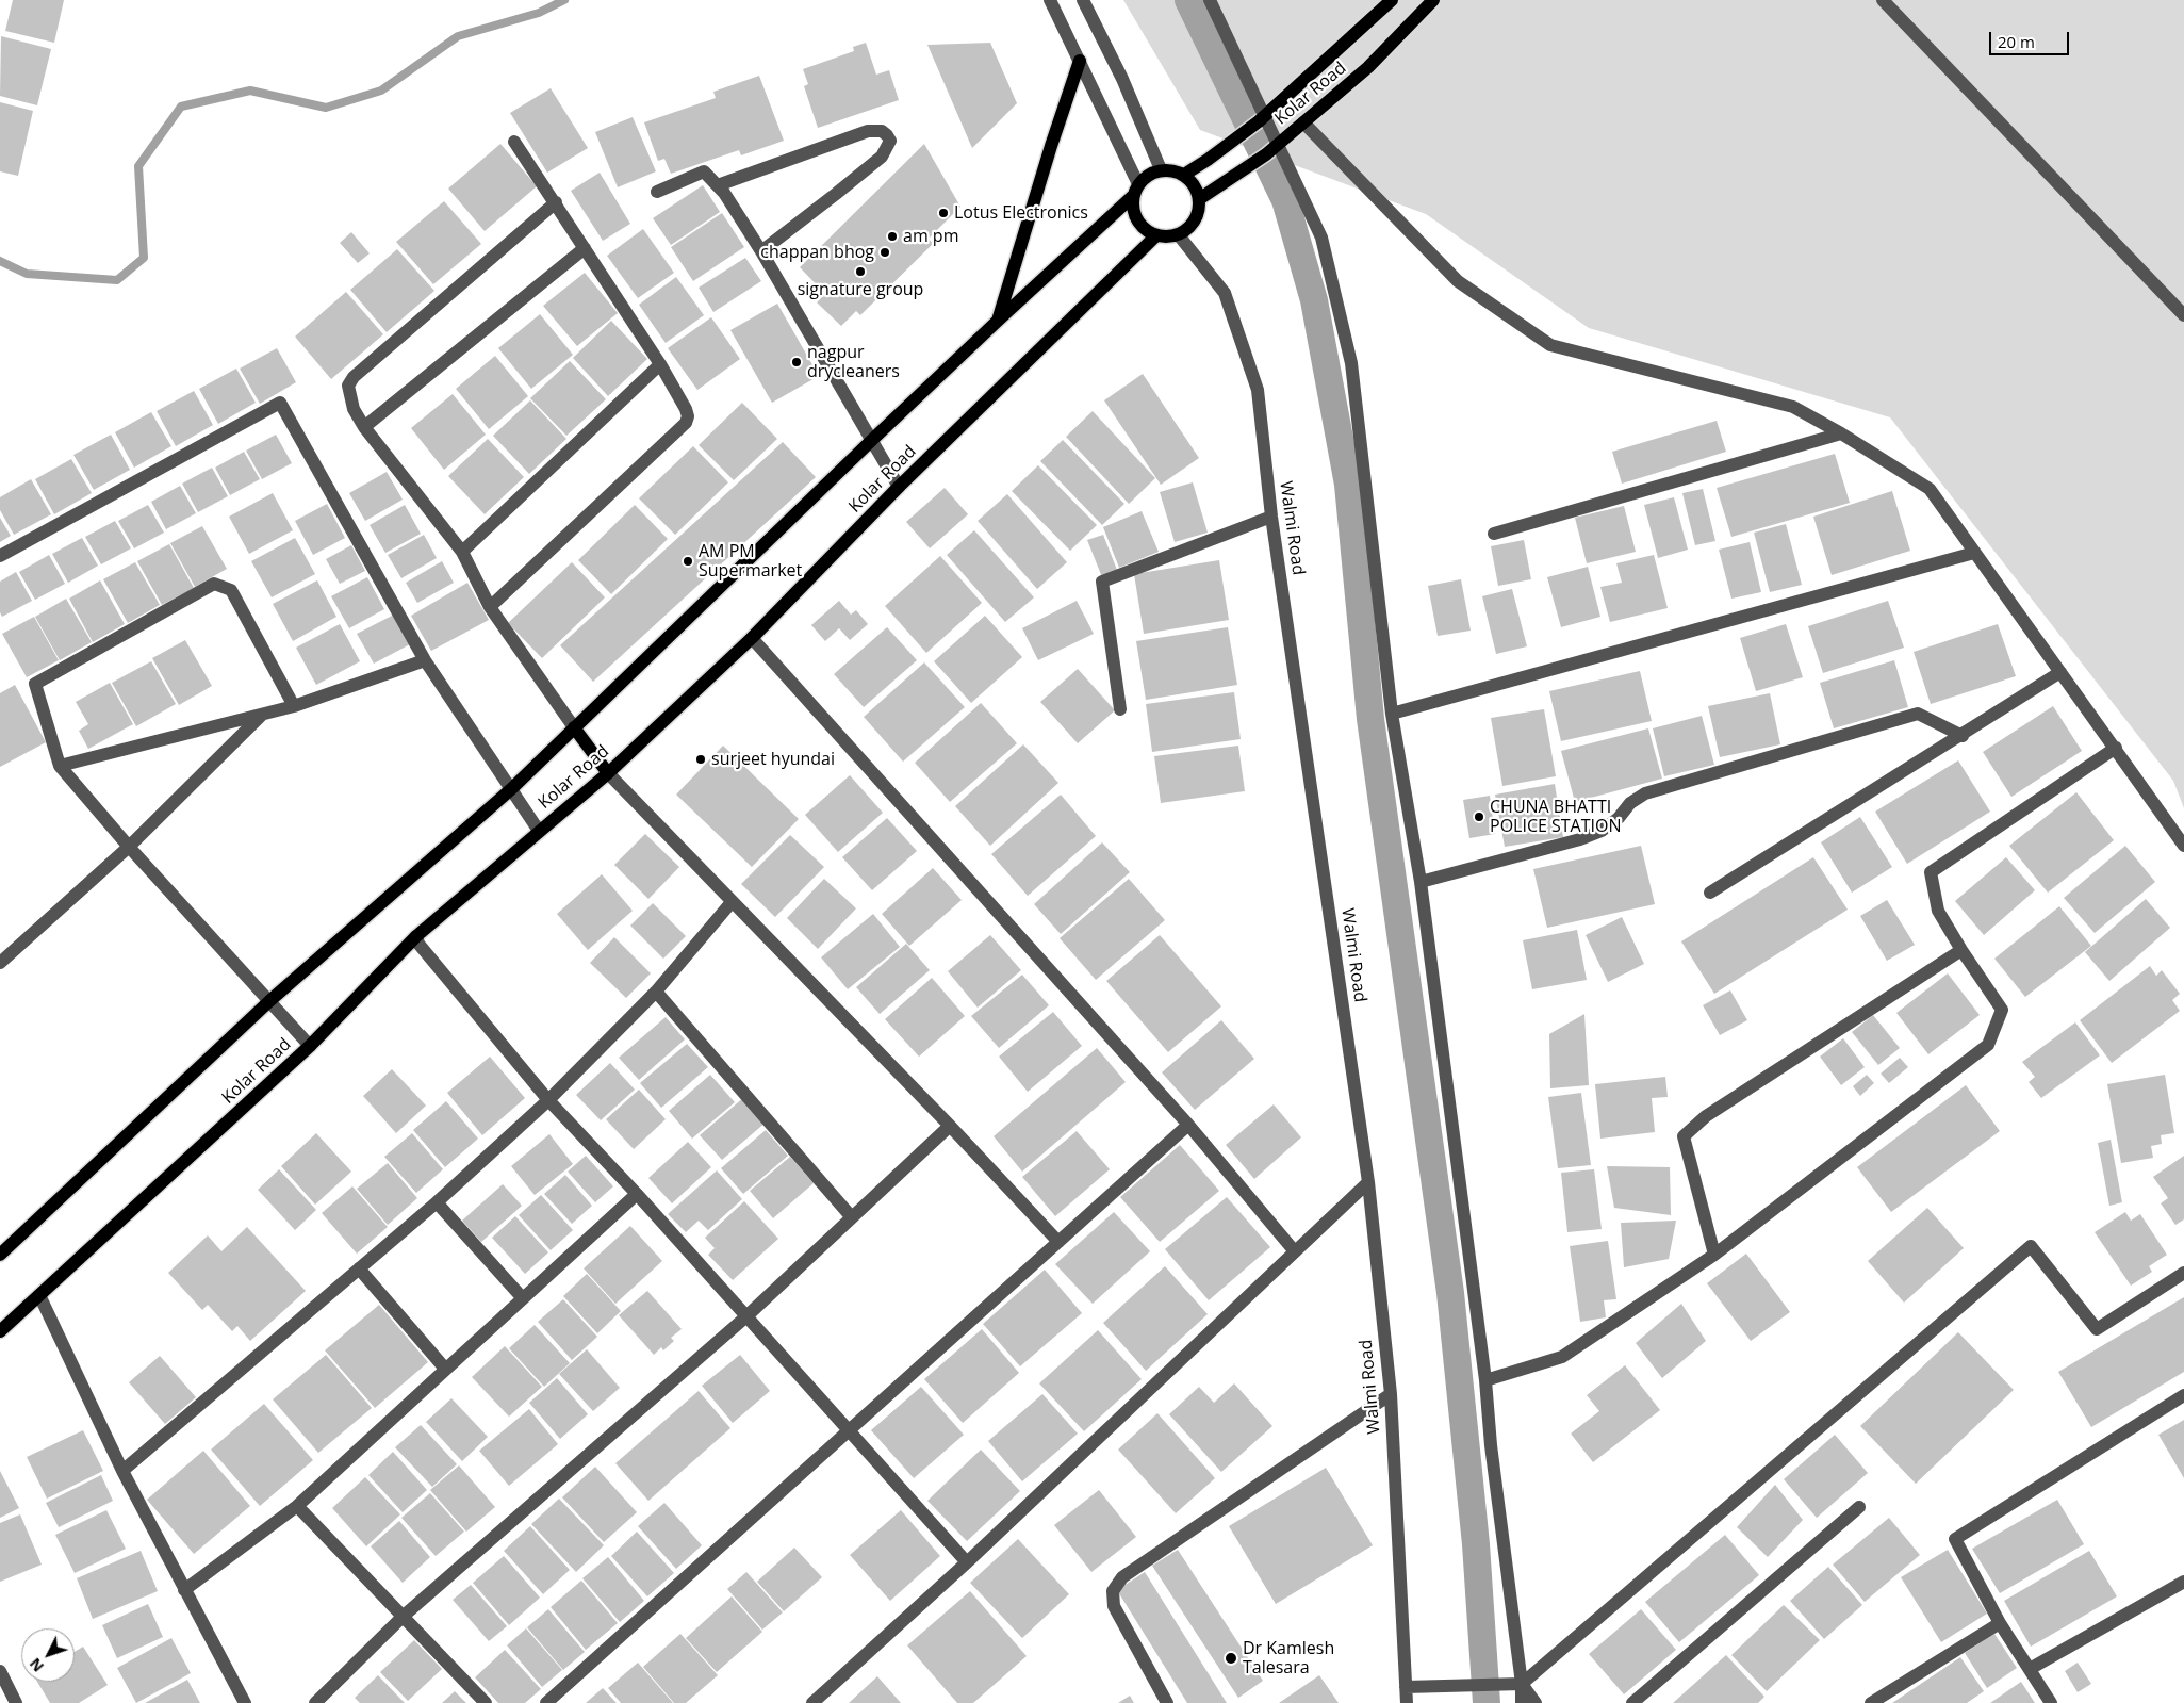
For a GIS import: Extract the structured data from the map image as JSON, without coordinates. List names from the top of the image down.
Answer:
{
  "streets": {
    "main road": ["Kolar Road"],
    "street": ["Walmi Road"]
  },
  "crossings": [
    ["Kolar Road", "Walmi Road"]
  ],
  "places": [
    "Lotus Electronics",
    "am pm",
    "chappan bhog",
    "signature group",
    "nagpur drycleaners",
    "AM PM Supermarket",
    "surjeet hyundai",
    "CHUNA BHATTI POLICE STATION",
    "Dr Kamlesh Talesara"
  ],
  "scale_bar": "20 m",
  "north": "bottom left"
}
